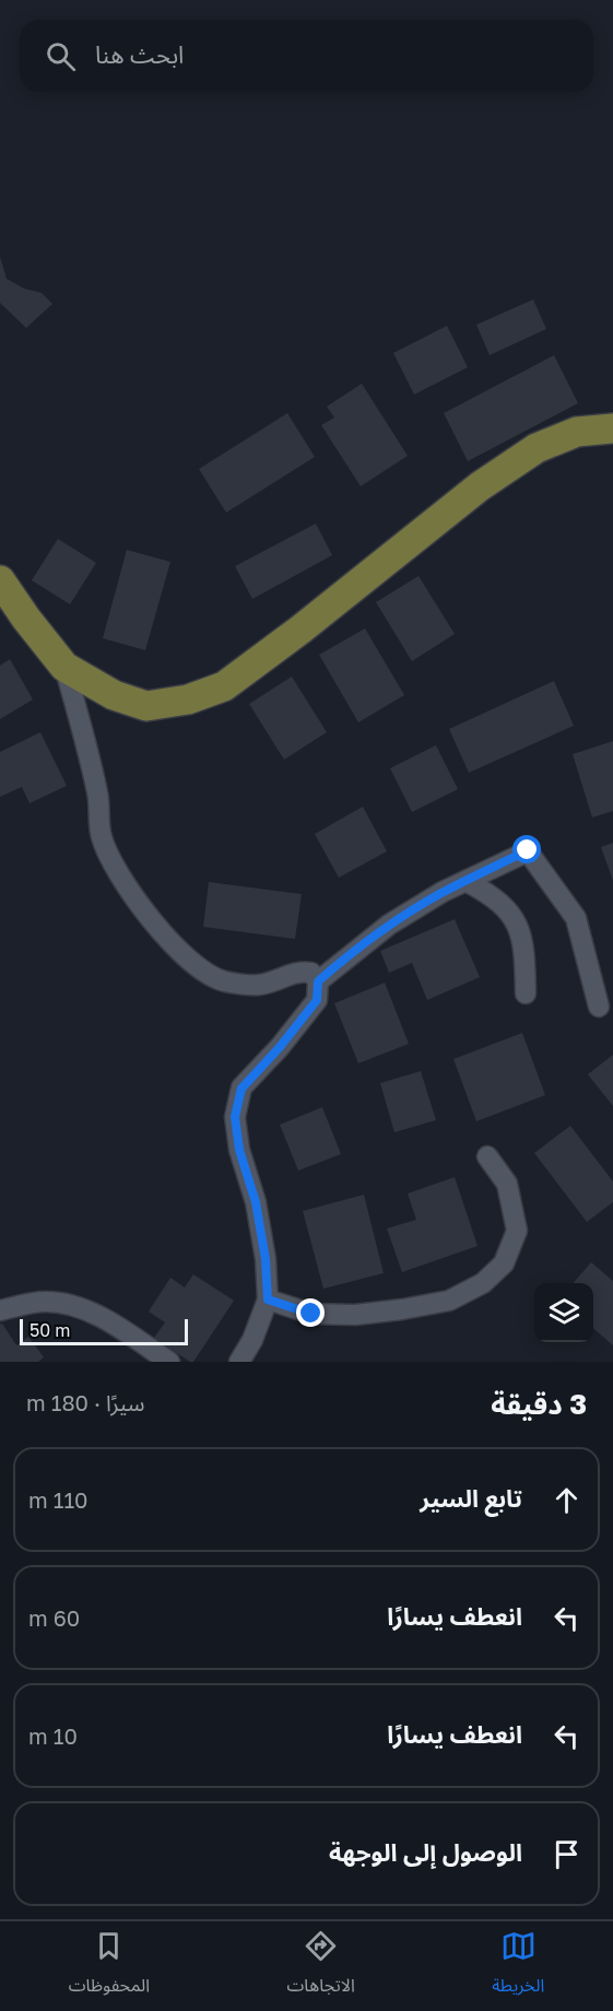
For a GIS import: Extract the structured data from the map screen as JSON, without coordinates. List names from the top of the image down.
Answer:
{
  "scale_bar": "50 m",
  "page": {
    "search": "ابحث هنا",
    "scale": "50 m",
    "heading": ["3 دقيقة", "سيرًا · 180 m"],
    "list": [
      ["تابع السير", "110 m"],
      ["انعطف يسارًا", "60 m"],
      ["انعطف يسارًا", "10 m"],
      "الوصول إلى الوجهة"
    ],
    "nav": ["الخريطة", "الاتجاهات", "المحفوظات"]
  }
}
